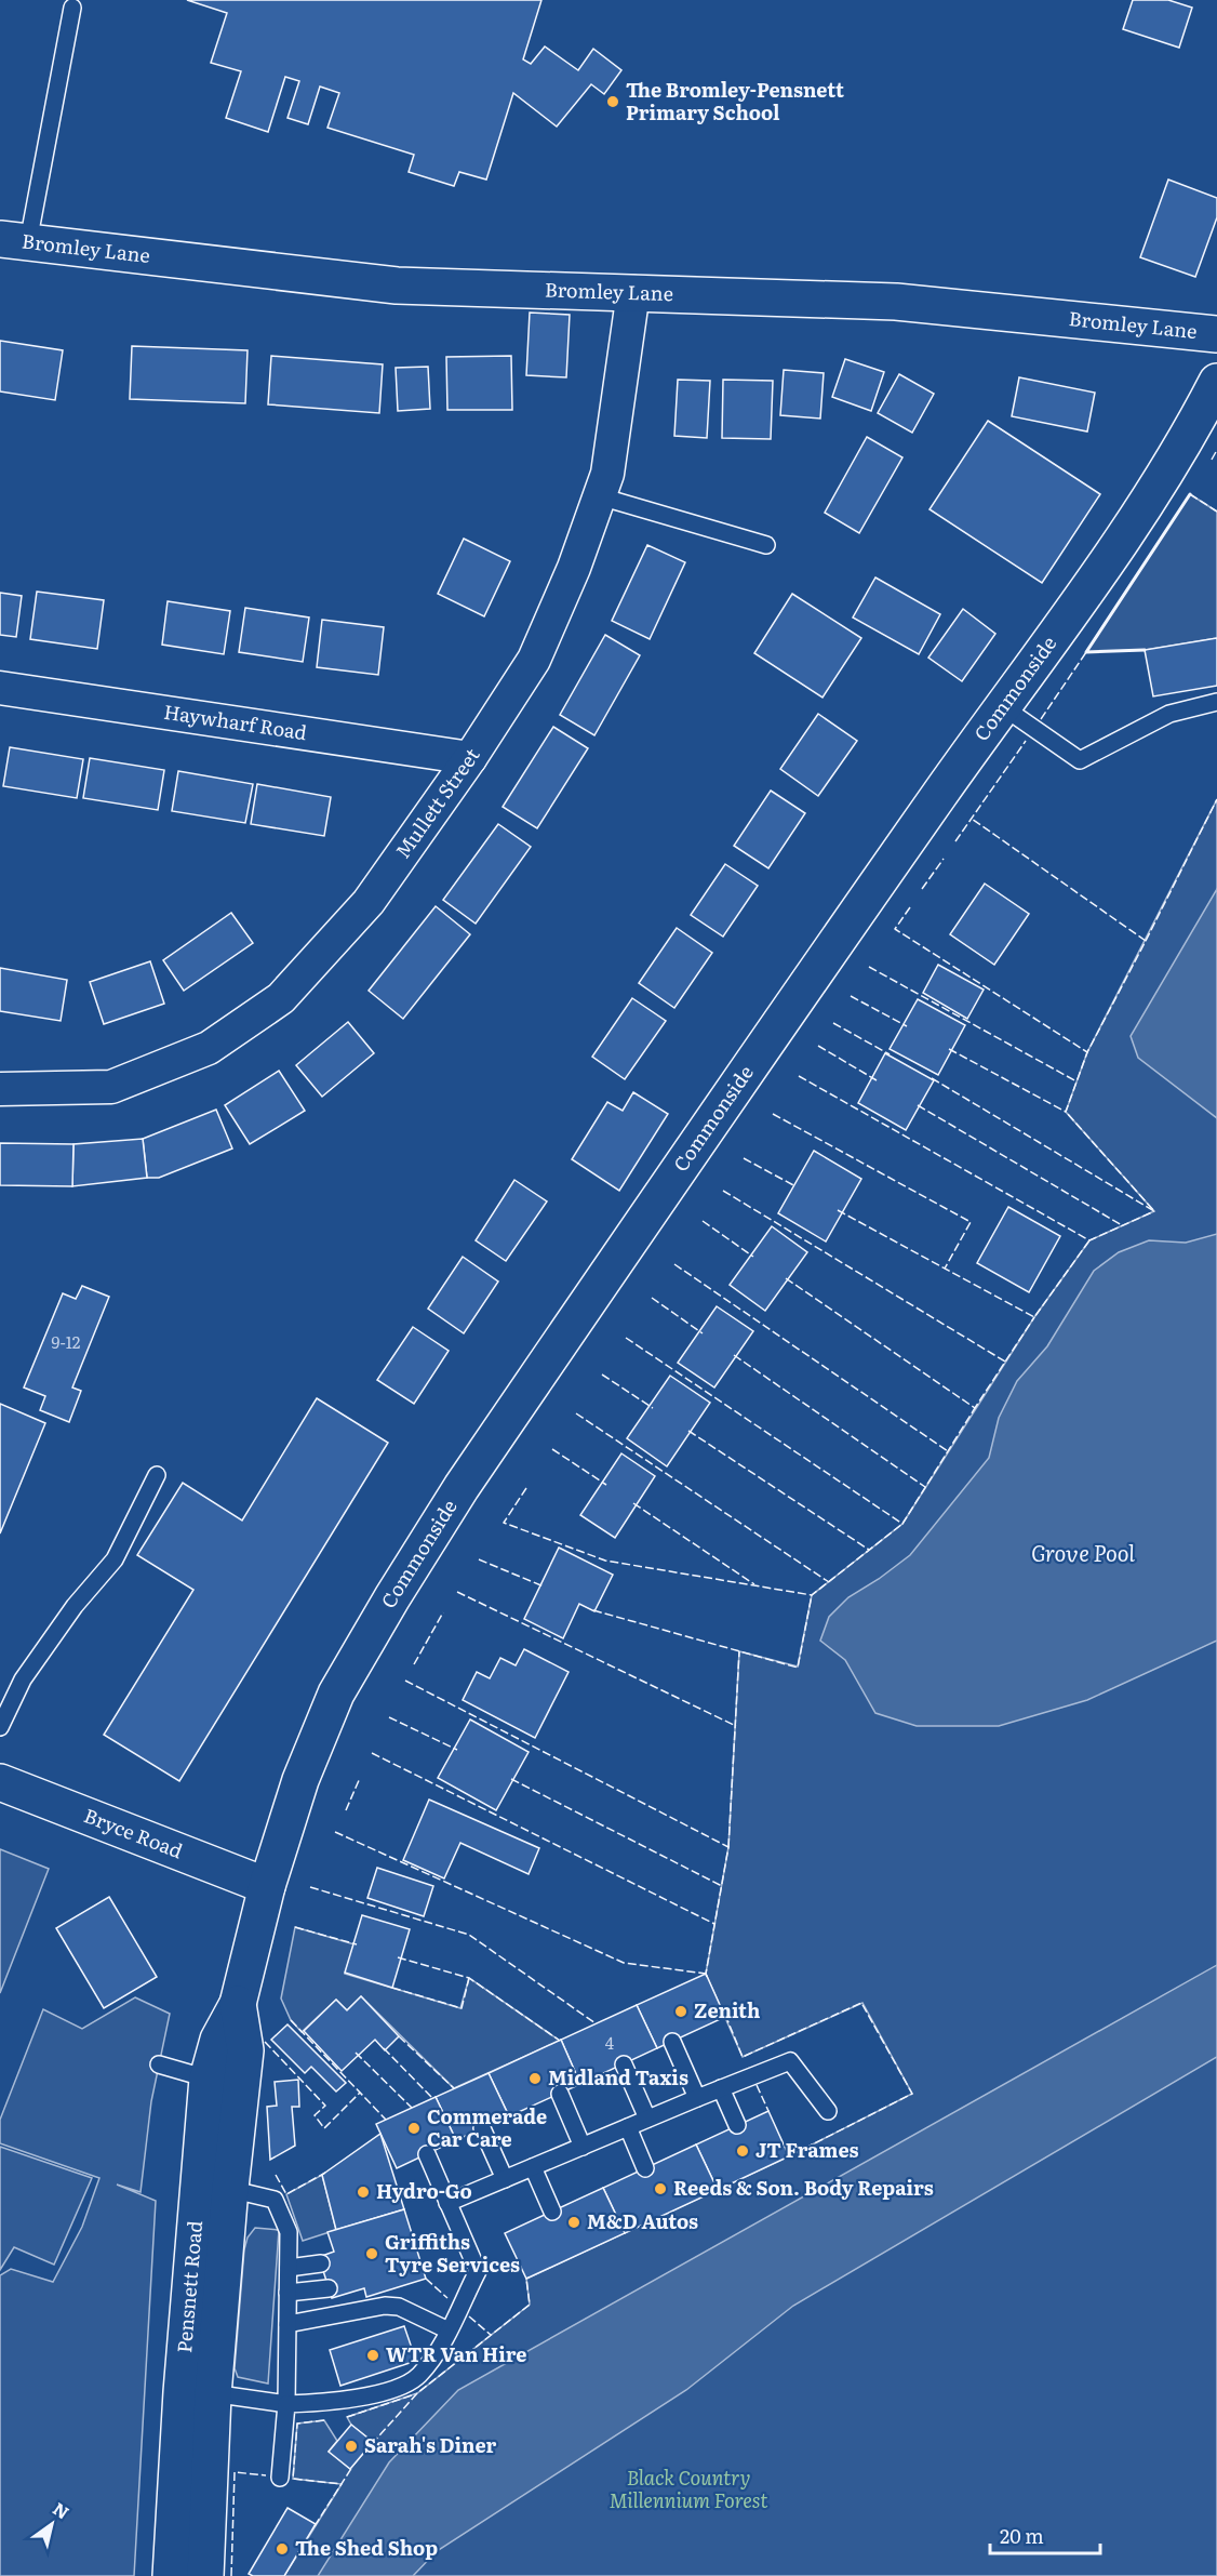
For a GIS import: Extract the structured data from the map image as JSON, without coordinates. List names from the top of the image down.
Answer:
{
  "streets": {
    "main road": [
      "Bromley Lane",
      "Commonside",
      "Bryce Road",
      "Pensnett Road"
    ],
    "street": ["Haywharf Road", "Mullett Street"]
  },
  "crossings": [
    ["Bromley Lane", "Mullett Street"],
    ["Commonside", "Bryce Road"],
    ["Commonside", "Pensnett Road"],
    ["Haywharf Road", "Mullett Street"],
    ["Bryce Road", "Pensnett Road"]
  ],
  "water": ["Grove Pool"],
  "parks": ["Black Country Millennium Forest"],
  "places": [
    "The Bromley-Pensnett Primary School",
    "Zenith",
    "Midland Taxis",
    "Commerade Car Care",
    "JT Frames",
    "Reeds & Son. Body Repairs",
    "Hydro-Go",
    "M&D Autos",
    "Griffiths Tyre Services",
    "WTR Van Hire",
    "Sarah's Diner",
    "The Shed Shop"
  ],
  "house_numbers": ["9-12", "4"],
  "scale_bar": "20 m",
  "north": "top right"
}
